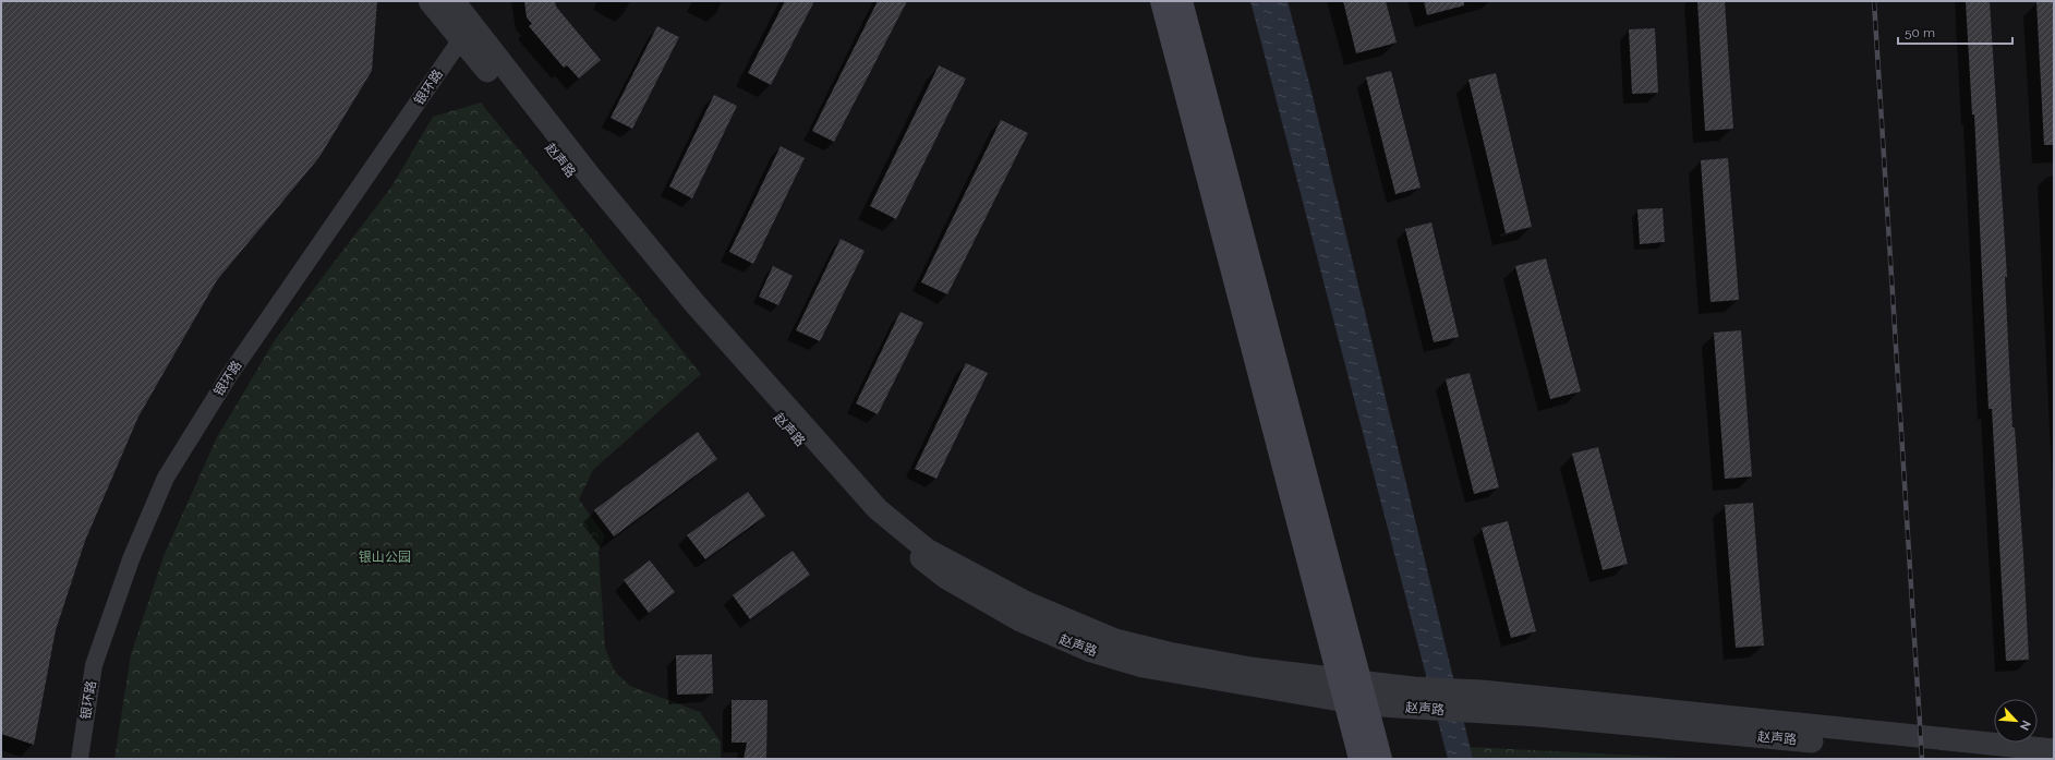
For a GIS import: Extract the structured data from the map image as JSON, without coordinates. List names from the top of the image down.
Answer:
{
  "streets": {
    "street": ["银环路", "赵声路"]
  },
  "crossings": [
    ["银环路", "赵声路"]
  ],
  "parks": ["银山公园"],
  "scale_bar": "50 m",
  "north": "bottom right"
}
